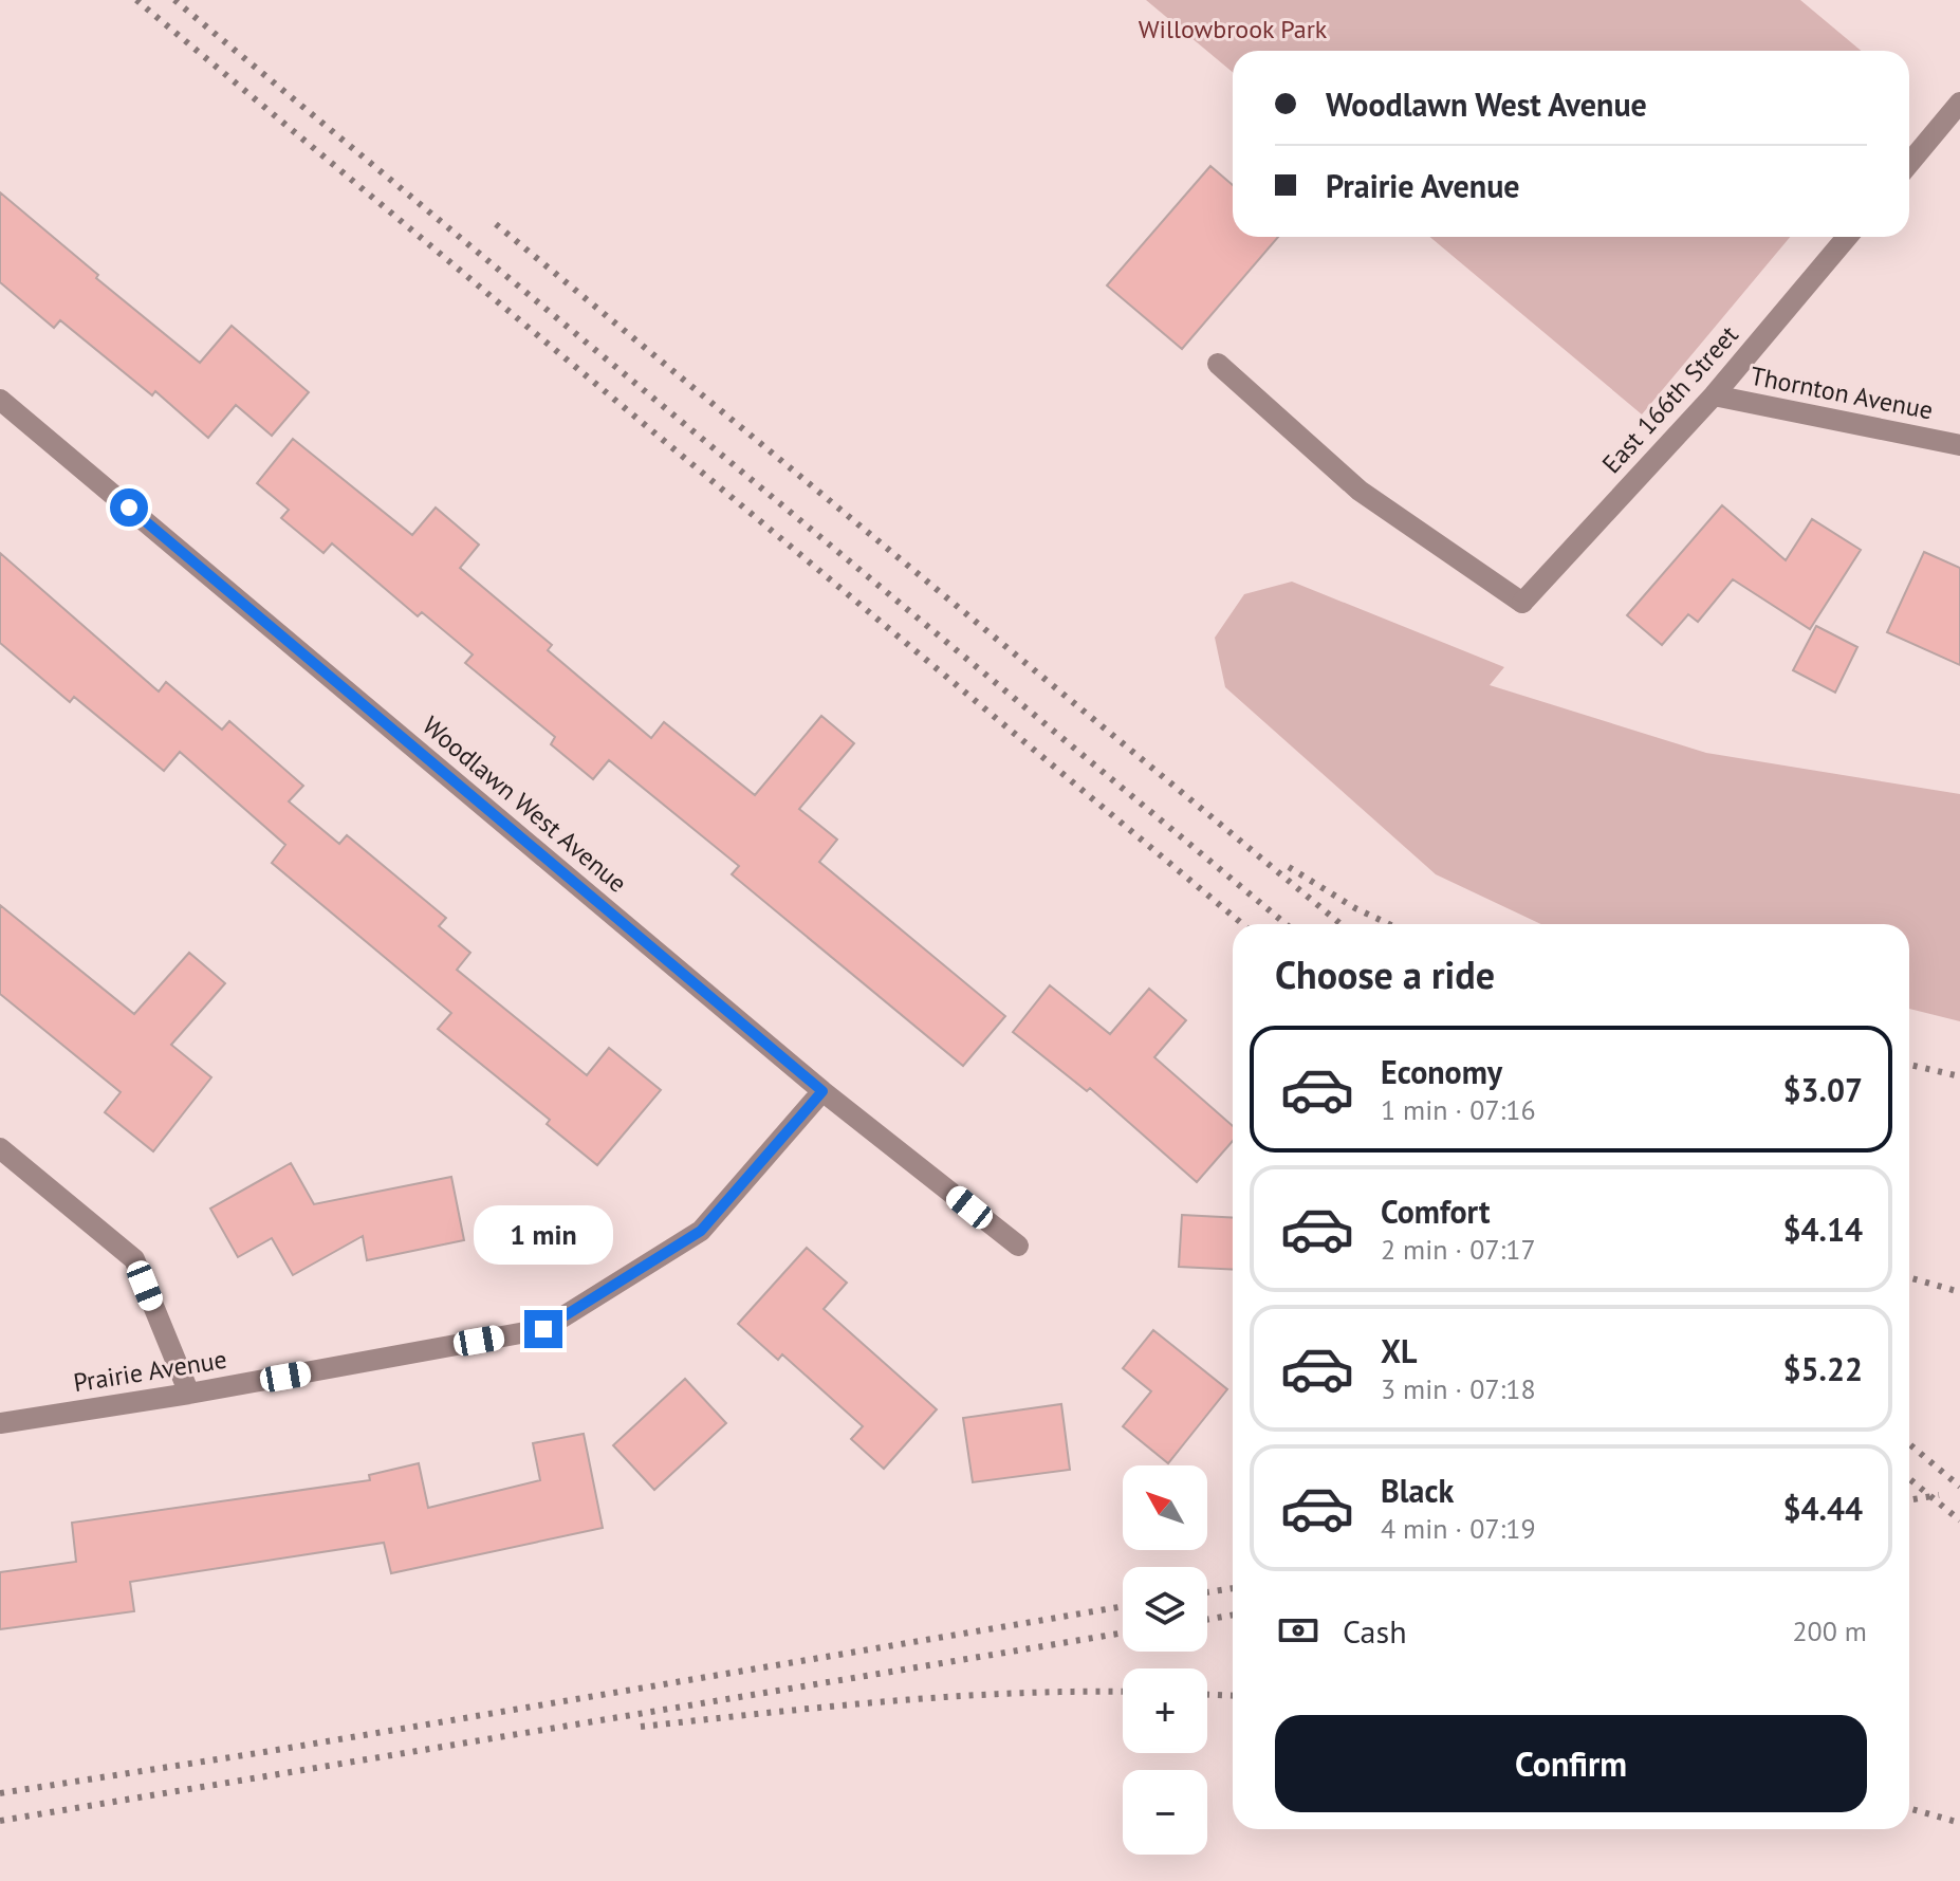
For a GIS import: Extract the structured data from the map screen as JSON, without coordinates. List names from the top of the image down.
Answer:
{
  "streets": {
    "street": [
      "Thornton Avenue",
      "East 166th Street",
      "Woodlawn West Avenue",
      "Prairie Avenue"
    ]
  },
  "crossings": [
    ["Thornton Avenue", "East 166th Street"],
    ["Woodlawn West Avenue", "Prairie Avenue"]
  ],
  "parks": ["Willowbrook Park"],
  "north": "top left",
  "page": {
    "banner": ["Woodlawn West Avenue", "Prairie Avenue"],
    "heading": "Choose a ride",
    "list": [
      {
        "name": "Economy",
        "note": "1 min · 07:16",
        "value": "$3.07"
      },
      {
        "name": "Comfort",
        "note": "2 min · 07:17",
        "value": "$4.14"
      },
      {
        "name": "XL",
        "note": "3 min · 07:18",
        "value": "$5.22"
      },
      {
        "name": "Black",
        "note": "4 min · 07:19",
        "value": "$4.44"
      }
    ],
    "bubble": "1 min",
    "map_buttons": ["+", "−"],
    "pay": ["Cash", "200 m"],
    "buttons": "Confirm"
  }
}
